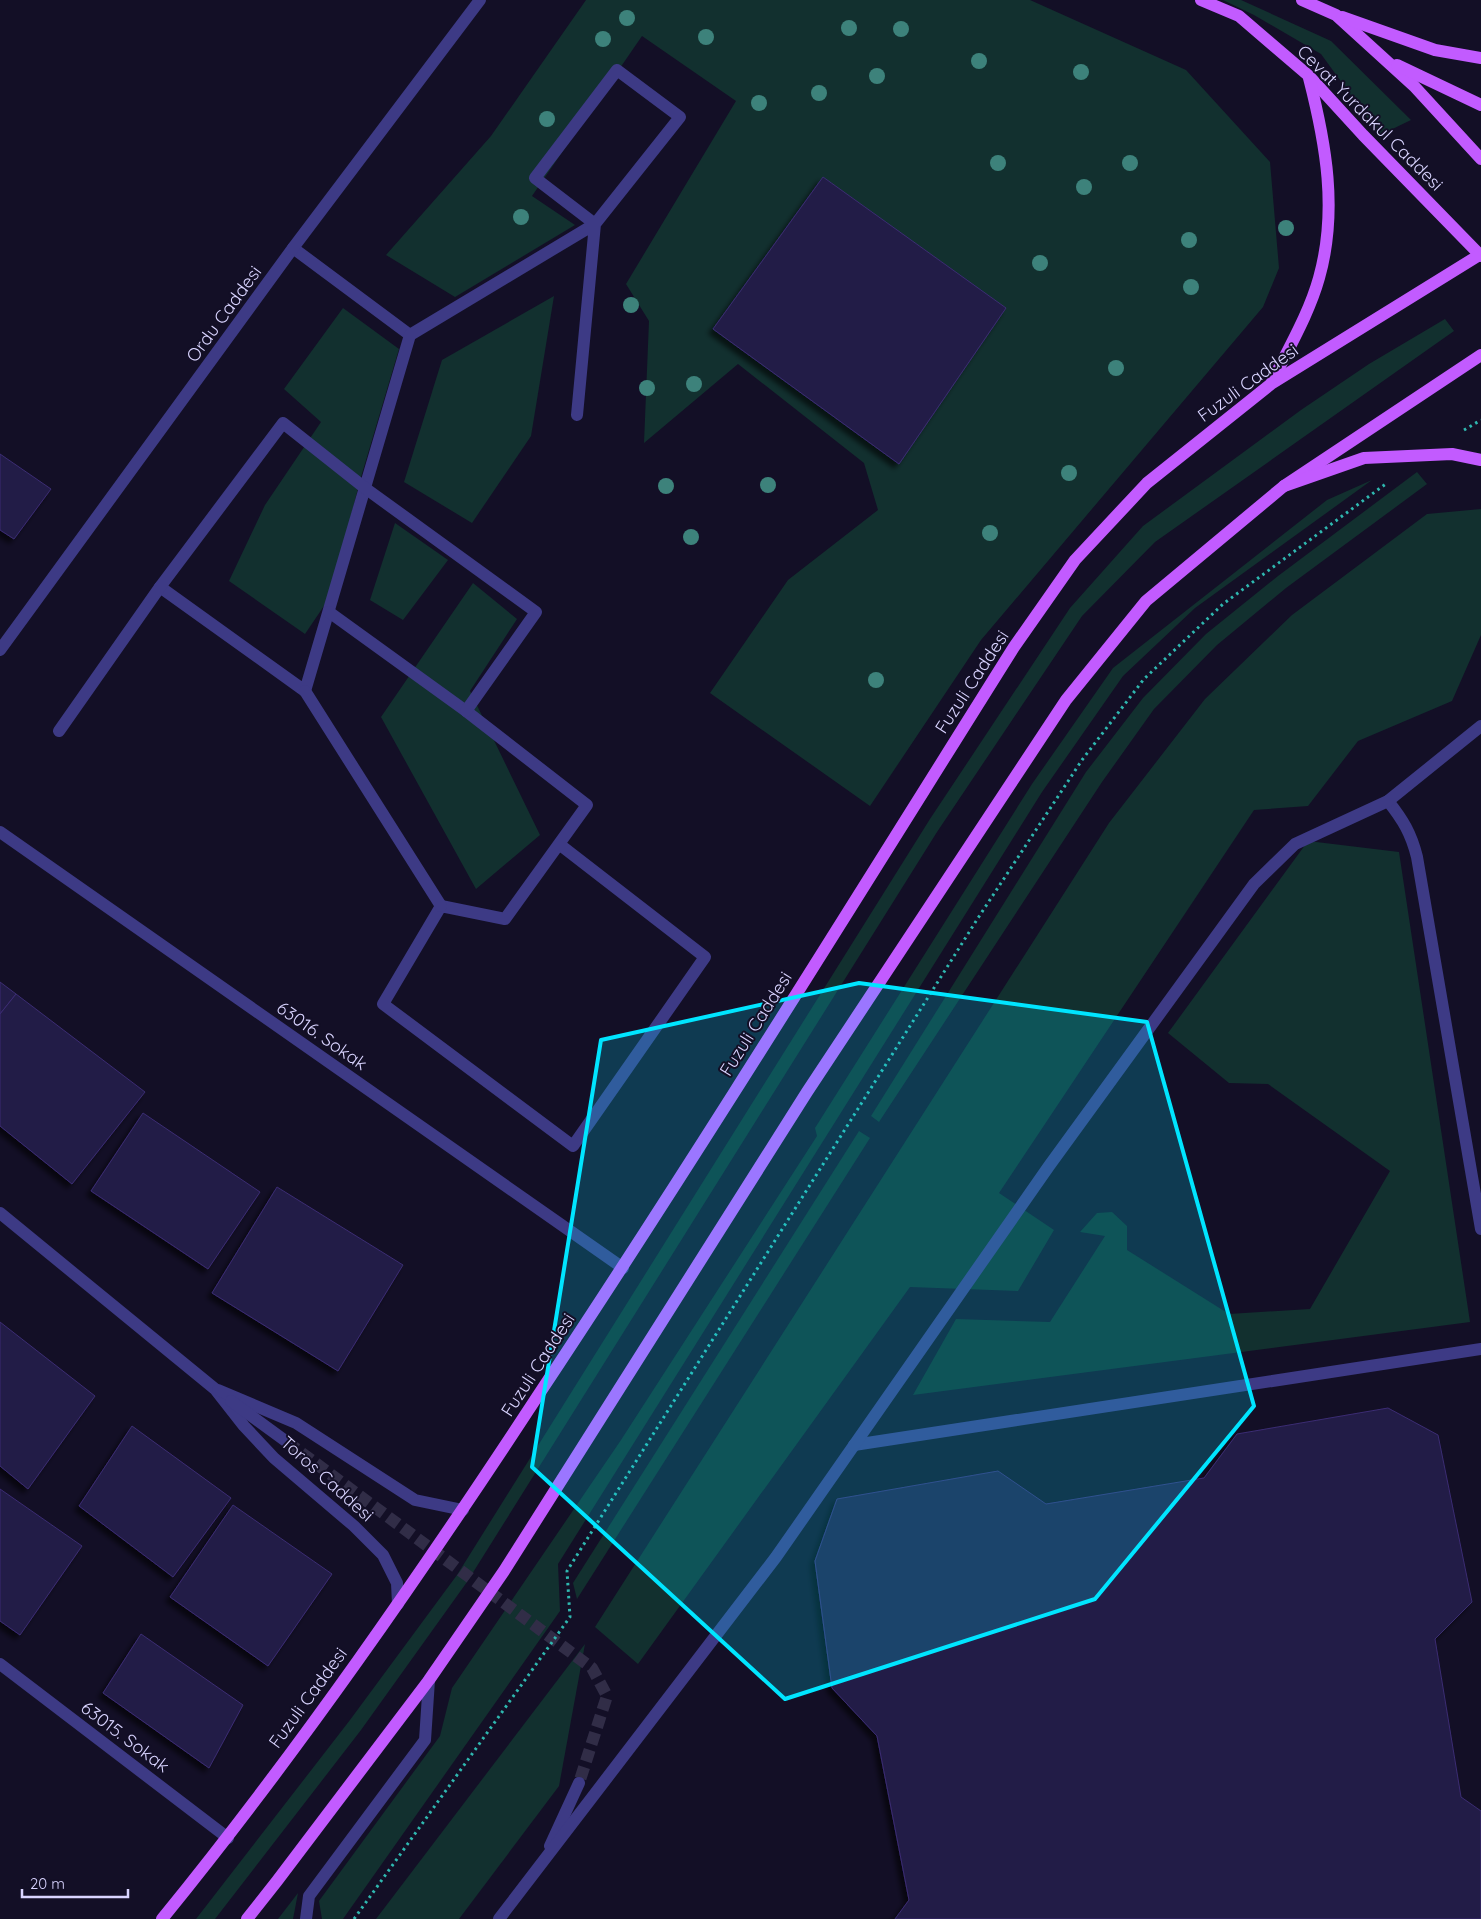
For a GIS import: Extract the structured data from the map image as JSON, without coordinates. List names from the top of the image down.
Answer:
{
  "streets": {
    "main road": ["Cevat Yurdakul Caddesi", "Fuzuli Caddesi"],
    "street": [
      "Ordu Caddesi",
      "63016. Sokak",
      "Toros Caddesi",
      "63015. Sokak"
    ]
  },
  "crossings": [
    ["Cevat Yurdakul Caddesi", "Fuzuli Caddesi"],
    ["Fuzuli Caddesi", "63016. Sokak"],
    ["Fuzuli Caddesi", "Toros Caddesi"],
    ["Fuzuli Caddesi", "63015. Sokak"]
  ],
  "scale_bar": "20 m"
}
